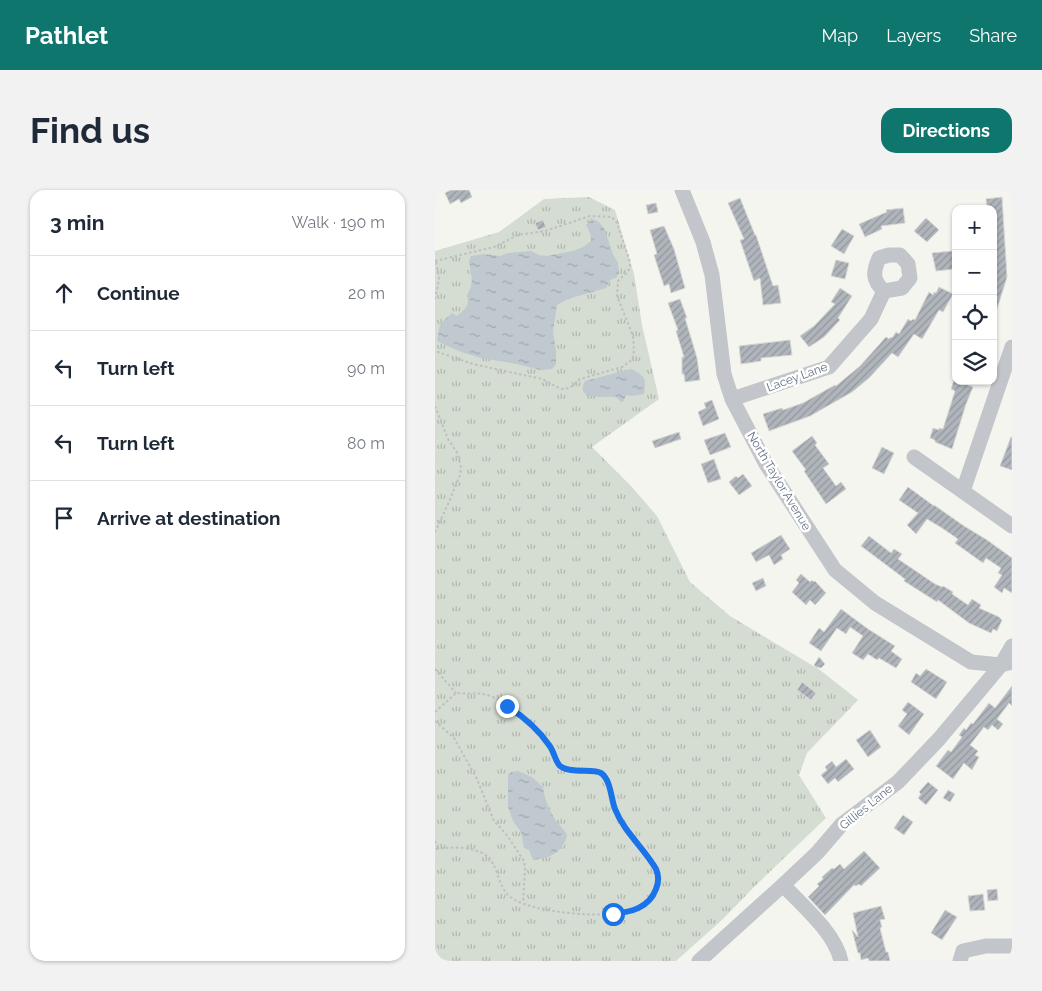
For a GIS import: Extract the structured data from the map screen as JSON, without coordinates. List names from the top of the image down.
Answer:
{
  "streets": {
    "street": ["Lacey Lane", "North Taylor Avenue", "Gillies Lane"]
  },
  "crossings": [
    ["Lacey Lane", "North Taylor Avenue"],
    ["North Taylor Avenue", "Gillies Lane"]
  ],
  "page": {
    "header": "Pathlet",
    "nav": ["Map", "Layers", "Share"],
    "buttons": "Directions",
    "title": "Find us",
    "heading": ["3 min", "Walk · 190 m"],
    "map_buttons": ["+", "−"],
    "list": [
      ["Continue", "20 m"],
      ["Turn left", "90 m"],
      ["Turn left", "80 m"],
      "Arrive at destination"
    ]
  }
}
